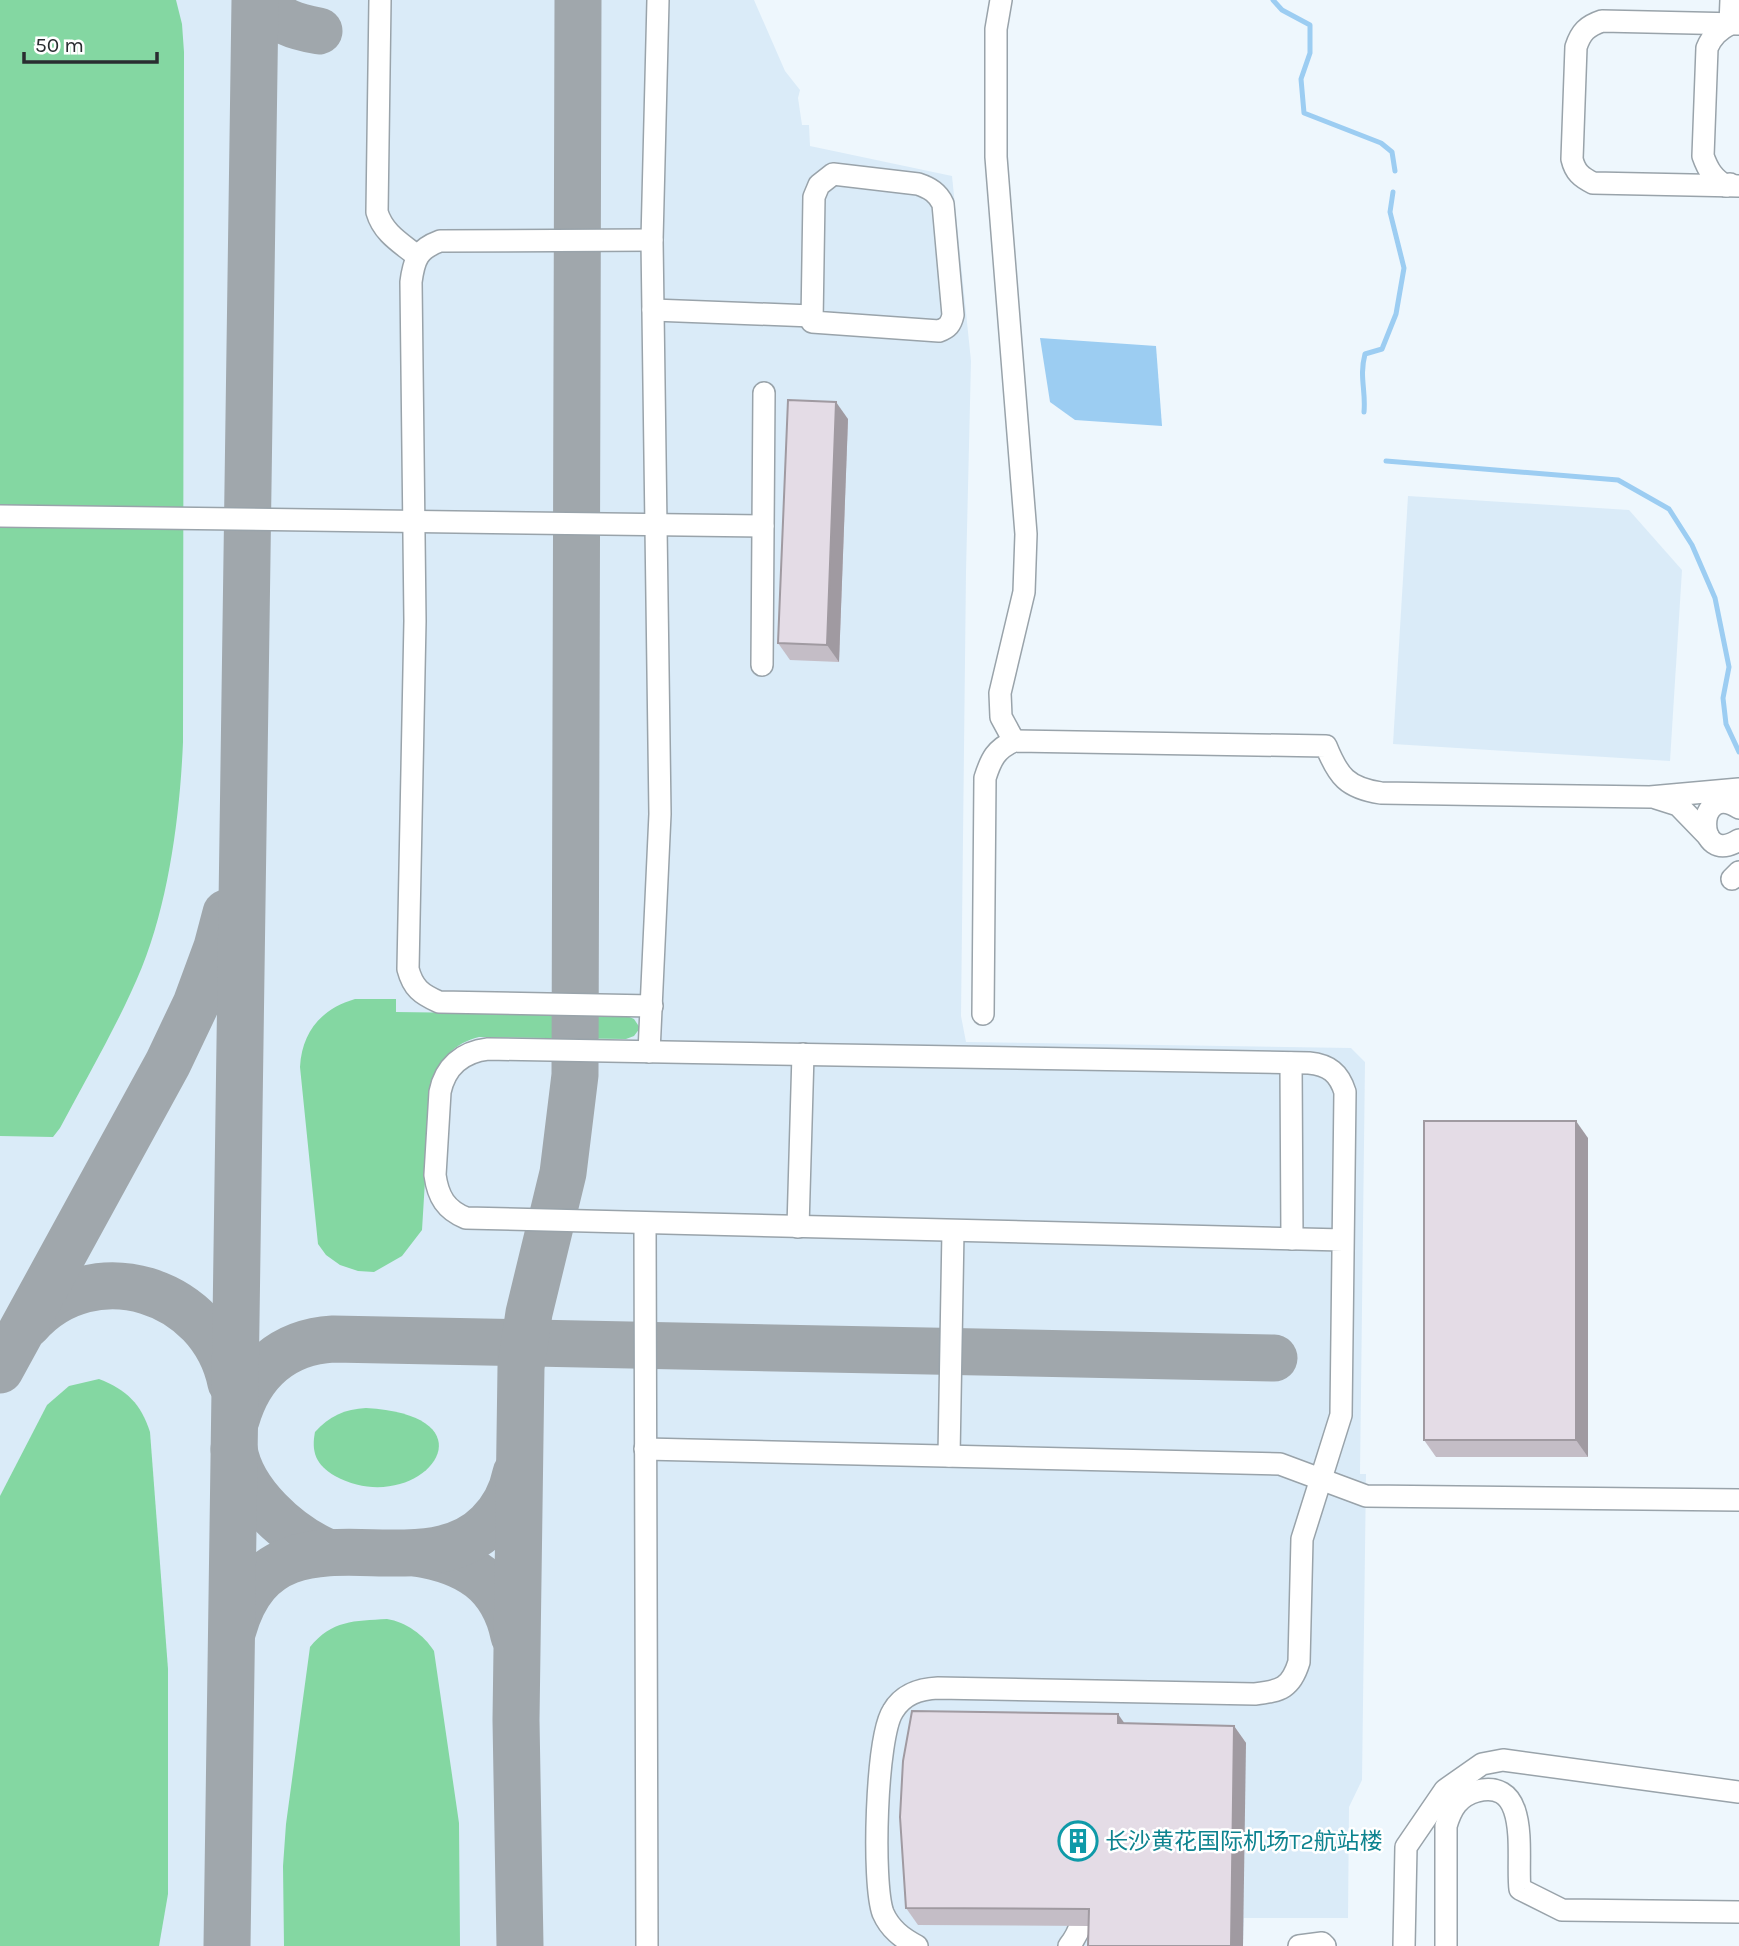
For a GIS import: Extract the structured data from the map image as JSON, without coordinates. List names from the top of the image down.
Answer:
{
  "places": {
    "building": ["长沙黄花国际机场T2航站楼"]
  },
  "scale_bar": "50 m"
}
